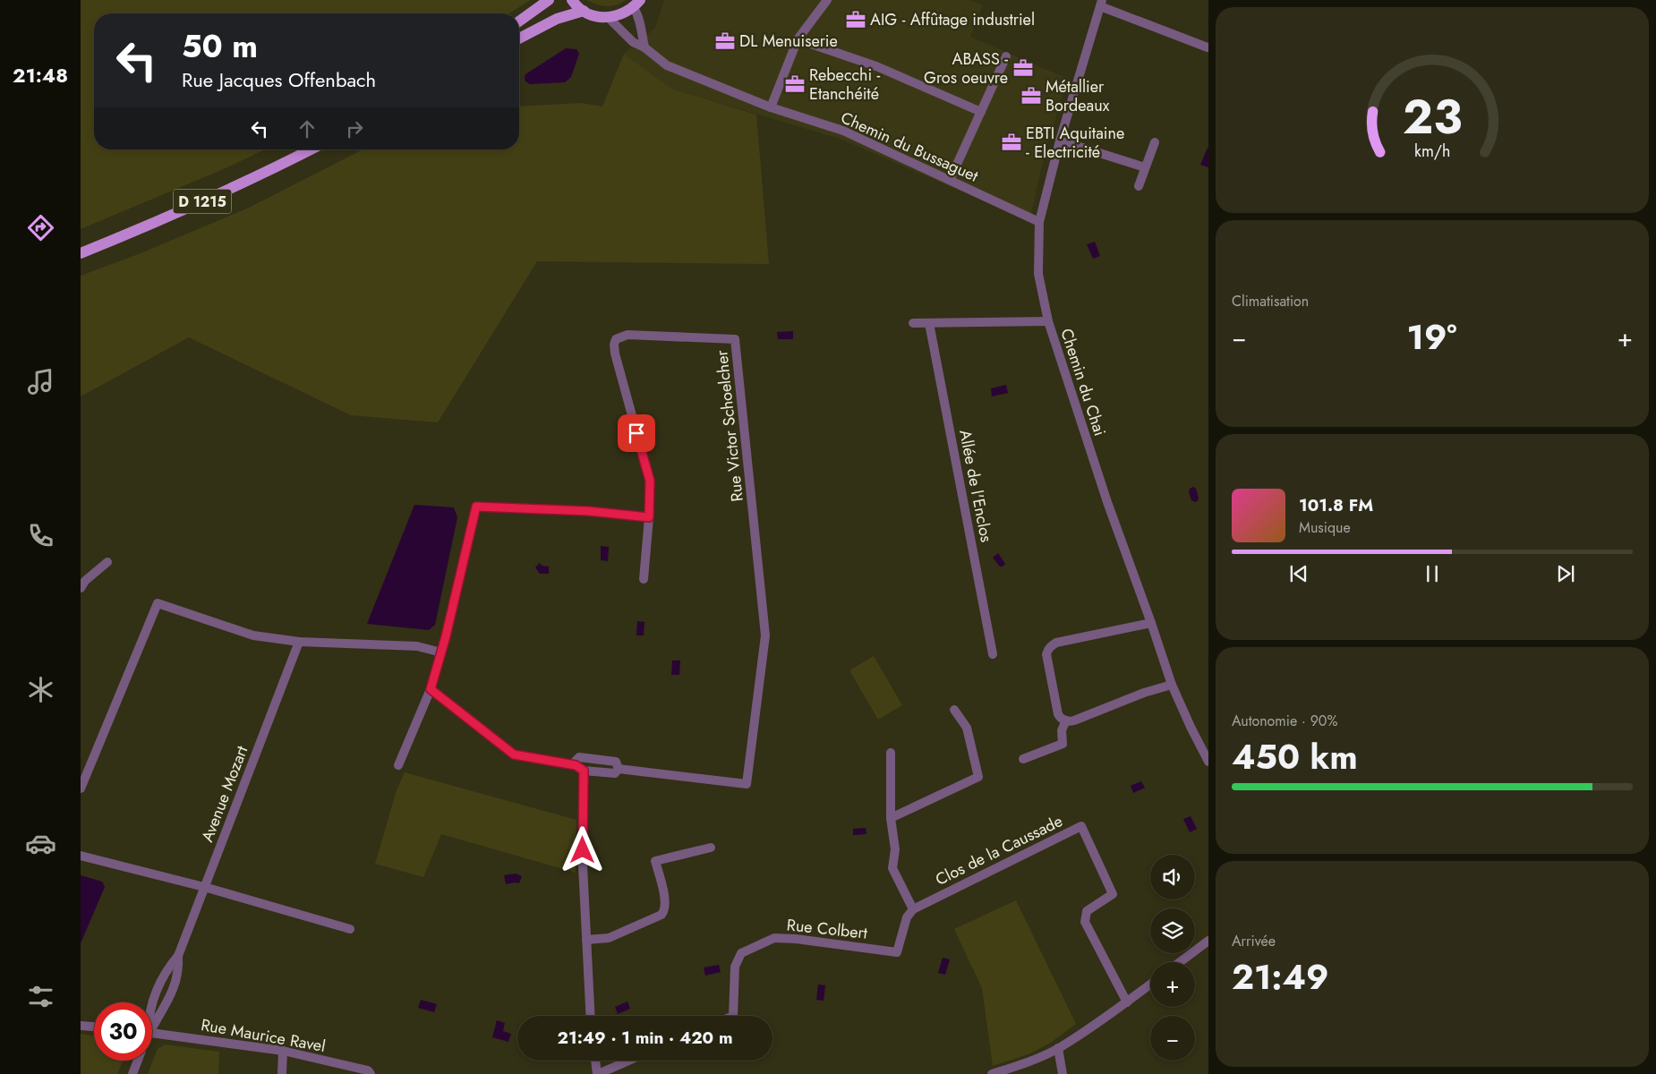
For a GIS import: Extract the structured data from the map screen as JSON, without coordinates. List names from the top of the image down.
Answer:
{
  "streets": {
    "main road": ["D 1215"],
    "street": [
      "Chemin du Bussaguet",
      "Chemin du Chai",
      "Rue Victor Schoelcher",
      "Allée de l'Enclos",
      "Avenue Mozart",
      "Clos de la Caussade",
      "Rue Colbert",
      "Rue Maurice Ravel"
    ]
  },
  "crossings": [
    ["Chemin du Bussaguet", "Chemin du Chai"],
    ["Clos de la Caussade", "Rue Colbert"]
  ],
  "places": {
    "office": [
      "AIG - Affûtage industriel",
      "DL Menuiserie",
      "ABASS - Gros oeuvre",
      "Rebecchi - Etanchéité",
      "Métallier Bordeaux",
      "EBTI Aquitaine - Electricité"
    ]
  },
  "page": {
    "tabs": "21:48",
    "turn": ["50 m", "Rue Jacques Offenbach"],
    "tile": [
      "Climatisation",
      ["Autonomie · 90%", "450 km"],
      ["Arrivée", "21:49"]
    ],
    "heat": ["−", "19°", "+"],
    "song": ["101.8 FM", "Musique"],
    "map_buttons": ["+", "−"],
    "limit": "30",
    "trip": "21:49 · 1 min · 420 m",
    "gauge": ["23", "km/h"]
  }
}
